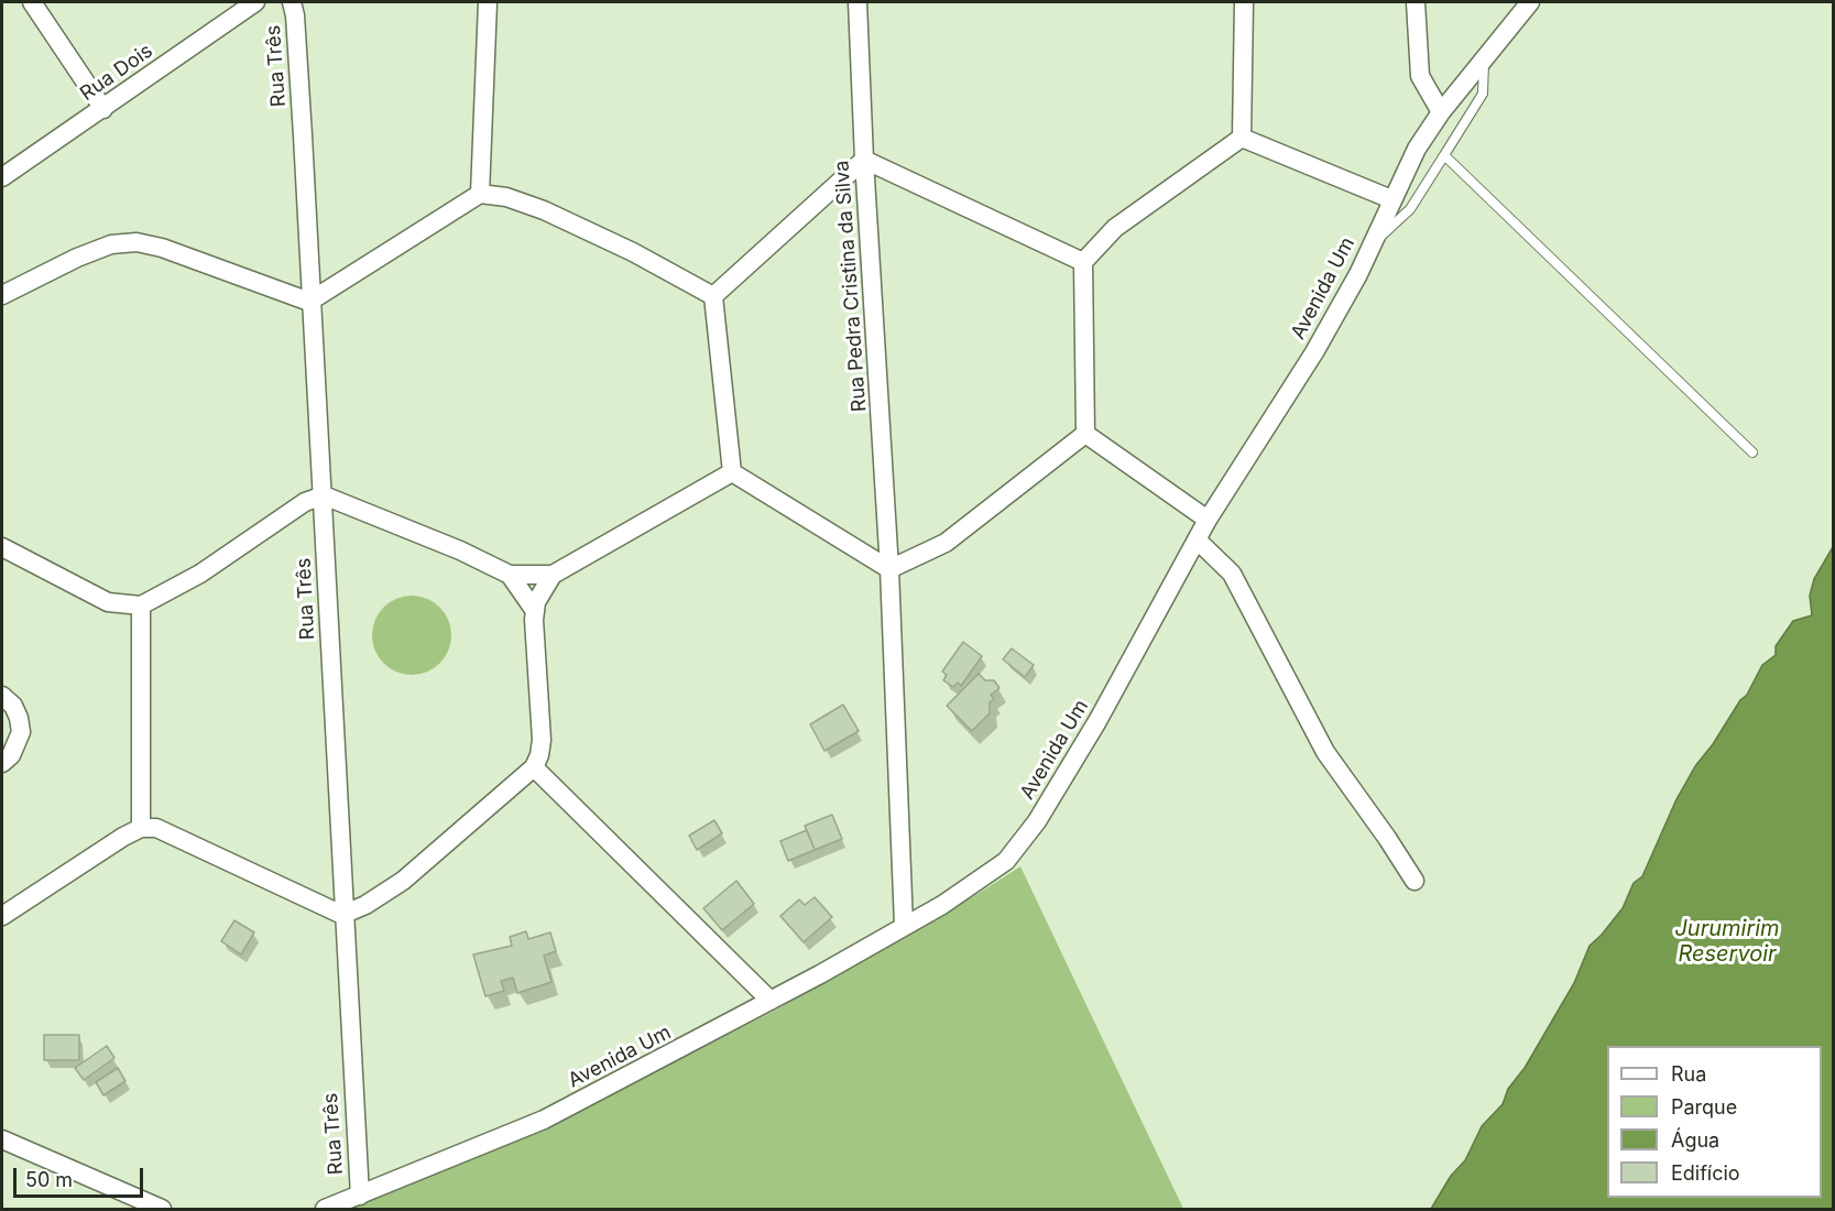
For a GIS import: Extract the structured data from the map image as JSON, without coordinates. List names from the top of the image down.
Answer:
{
  "streets": {
    "street": [
      "Rua Três",
      "Rua Dois",
      "Rua Pedra Cristina da Silva",
      "Avenida Um"
    ]
  },
  "crossings": [
    ["Rua Três", "Avenida Um"],
    ["Rua Pedra Cristina da Silva", "Avenida Um"]
  ],
  "water": ["Jurumirim Reservoir"],
  "legend": [
    "Rua",
    "Parque",
    "Água",
    "Edifício"
  ],
  "scale_bar": "50 m"
}
